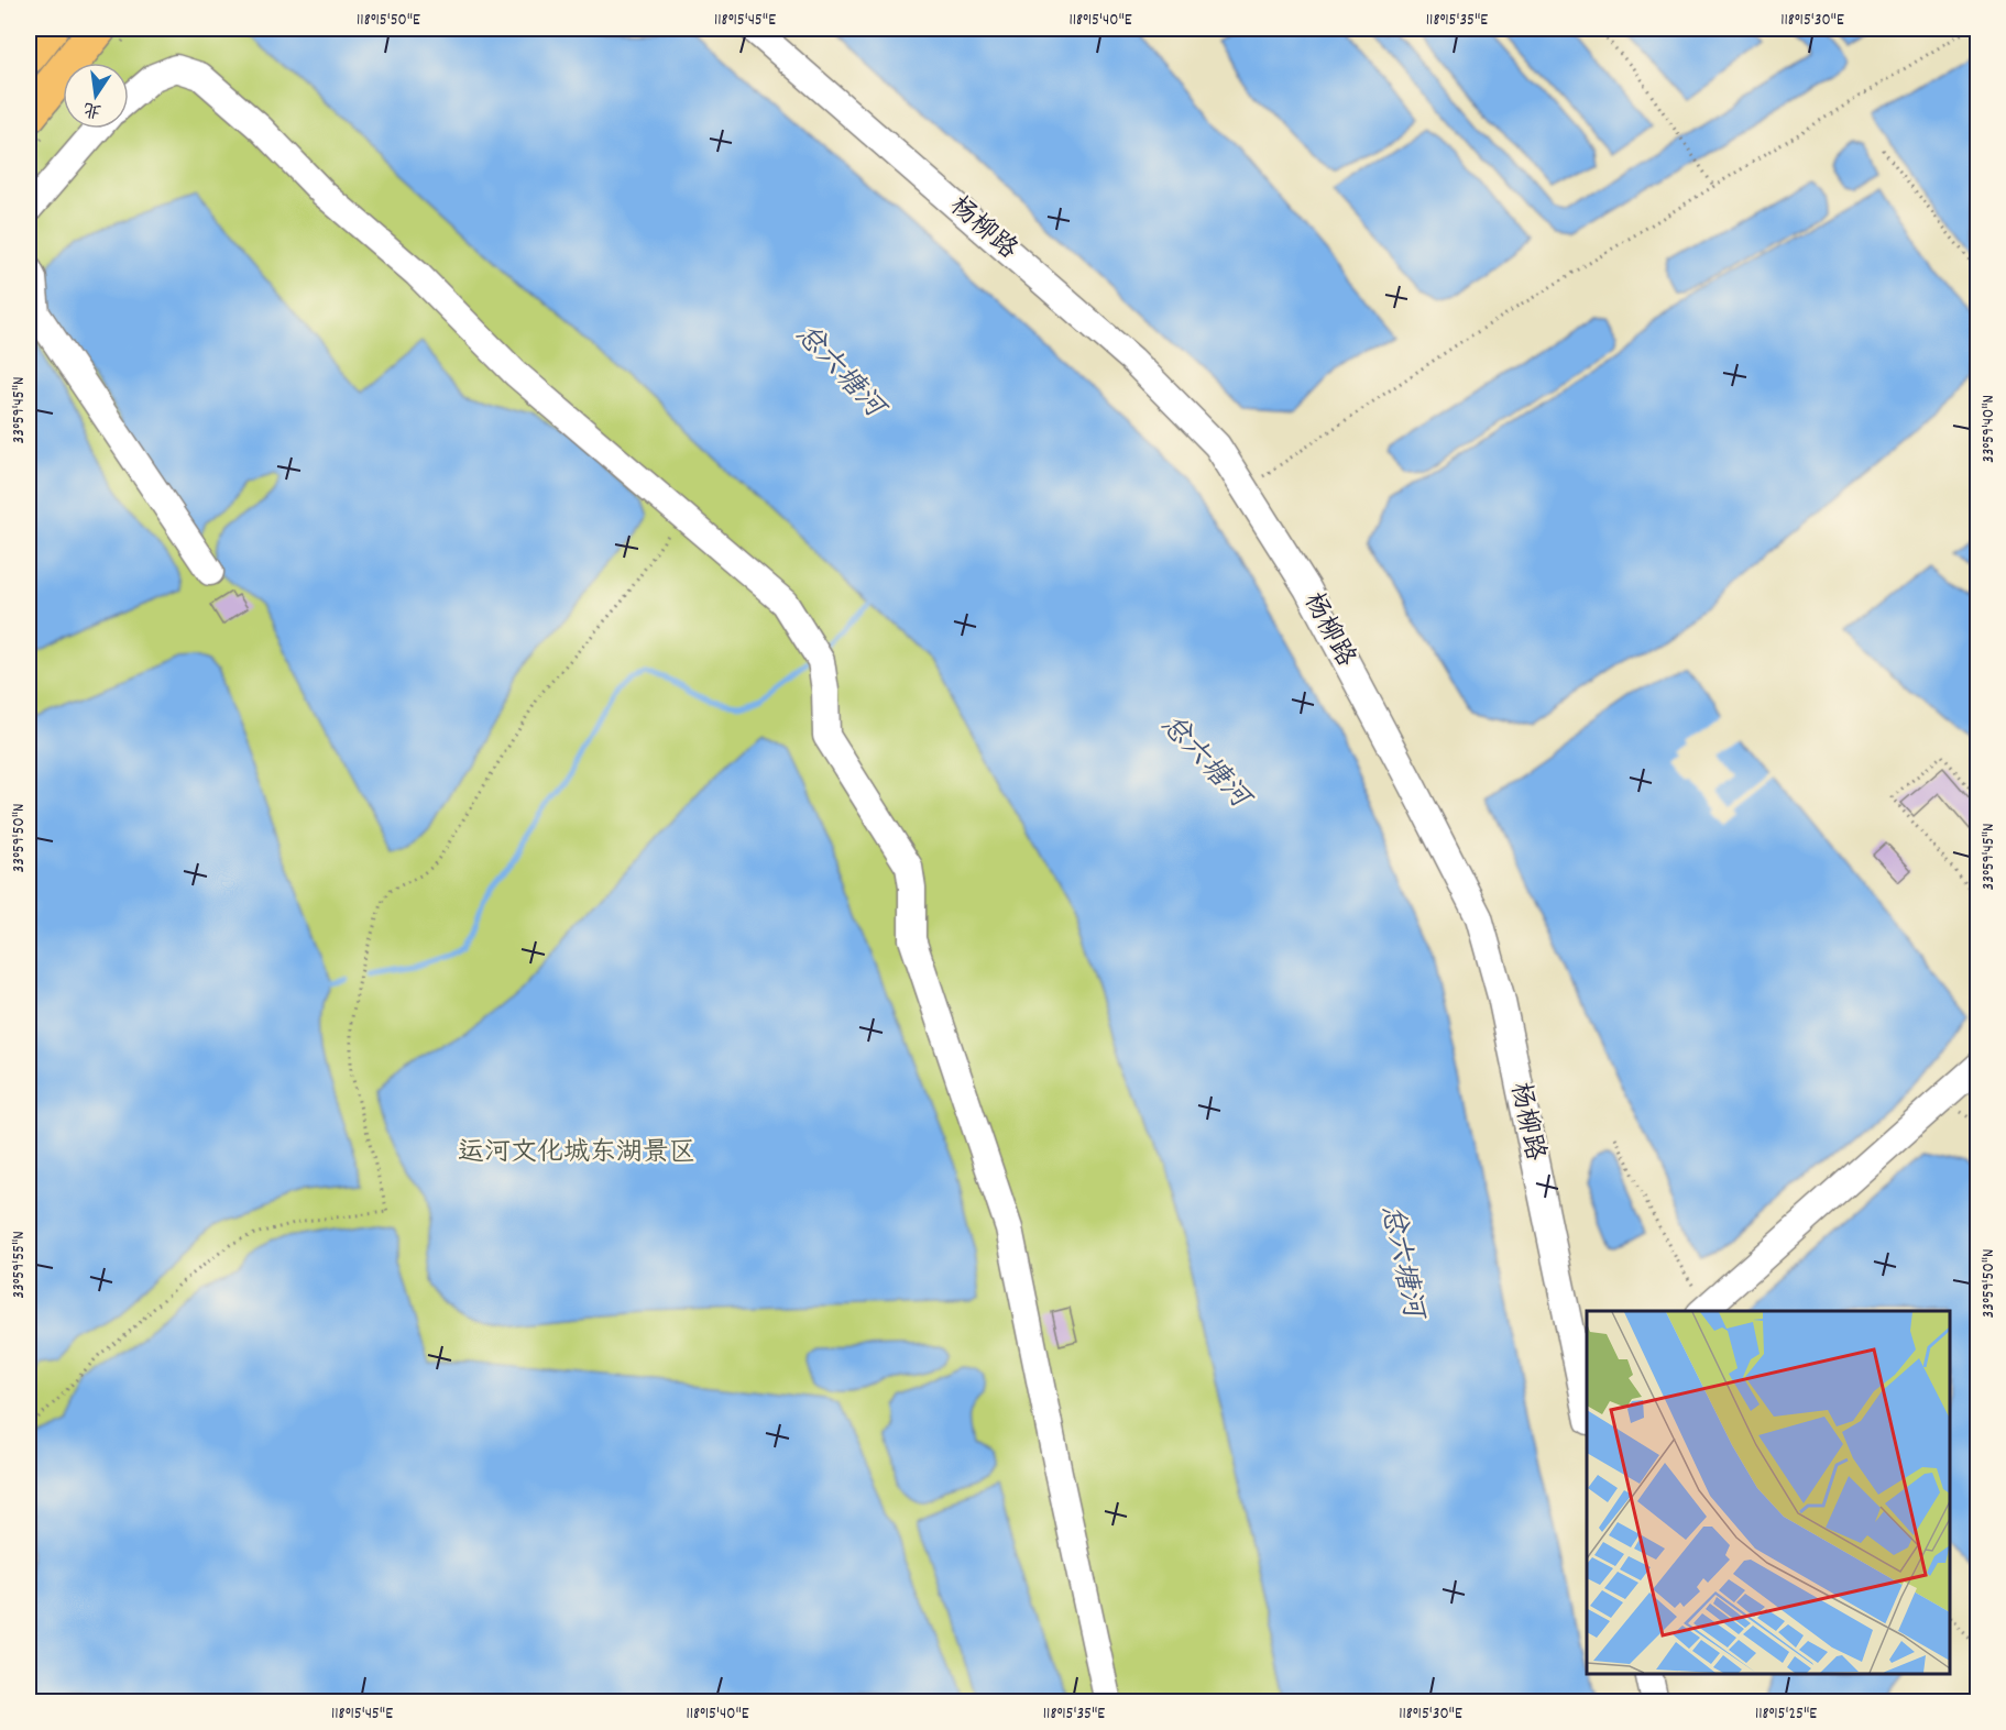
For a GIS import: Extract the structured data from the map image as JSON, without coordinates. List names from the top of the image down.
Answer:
{
  "streets": {
    "street": ["杨柳路"]
  },
  "water": ["总六塘河"],
  "parks": ["运河文化城东湖景区"],
  "north": "bottom",
  "coordinates": [
    "118°15'50\"E",
    "118°15'45\"E",
    "118°15'40\"E",
    "118°15'35\"E",
    "118°15'30\"E",
    "33°59'45\"N",
    "33°59'40\"N",
    "33°59'50\"N",
    "33°59'55\"N",
    "118°15'25\"E"
  ]
}
